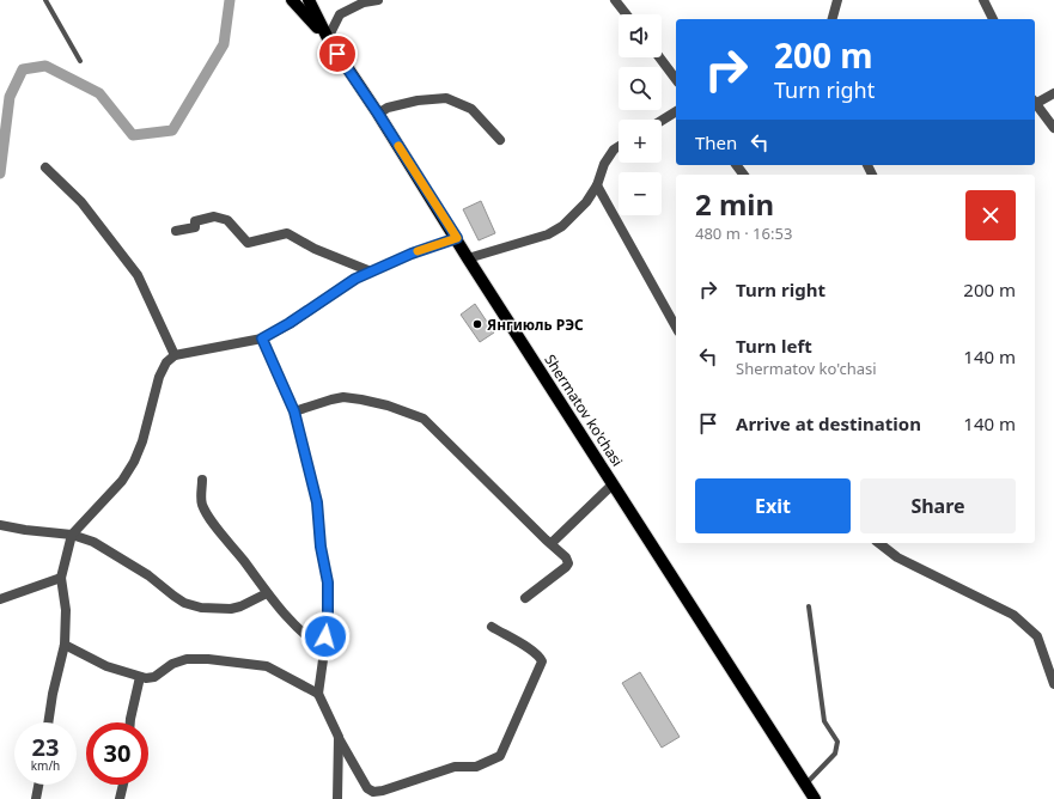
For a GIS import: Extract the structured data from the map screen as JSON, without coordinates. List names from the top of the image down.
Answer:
{
  "streets": {
    "main road": ["Shermatov ko'chasi"]
  },
  "places": ["Янгиюль РЭС"],
  "page": {
    "map_buttons": ["+", "−"],
    "turn": ["200 m", "Turn right"],
    "then": "Then",
    "heading": ["2 min", "480 m · 16:53"],
    "list": [
      {
        "name": "Turn right",
        "value": "200 m"
      },
      {
        "name": "Turn left",
        "note": "Shermatov ko'chasi",
        "value": "140 m"
      },
      {
        "name": "Arrive at destination",
        "value": "140 m"
      }
    ],
    "buttons": ["Exit", "Share"],
    "speed": "23 km/h",
    "limit": "30"
  }
}
